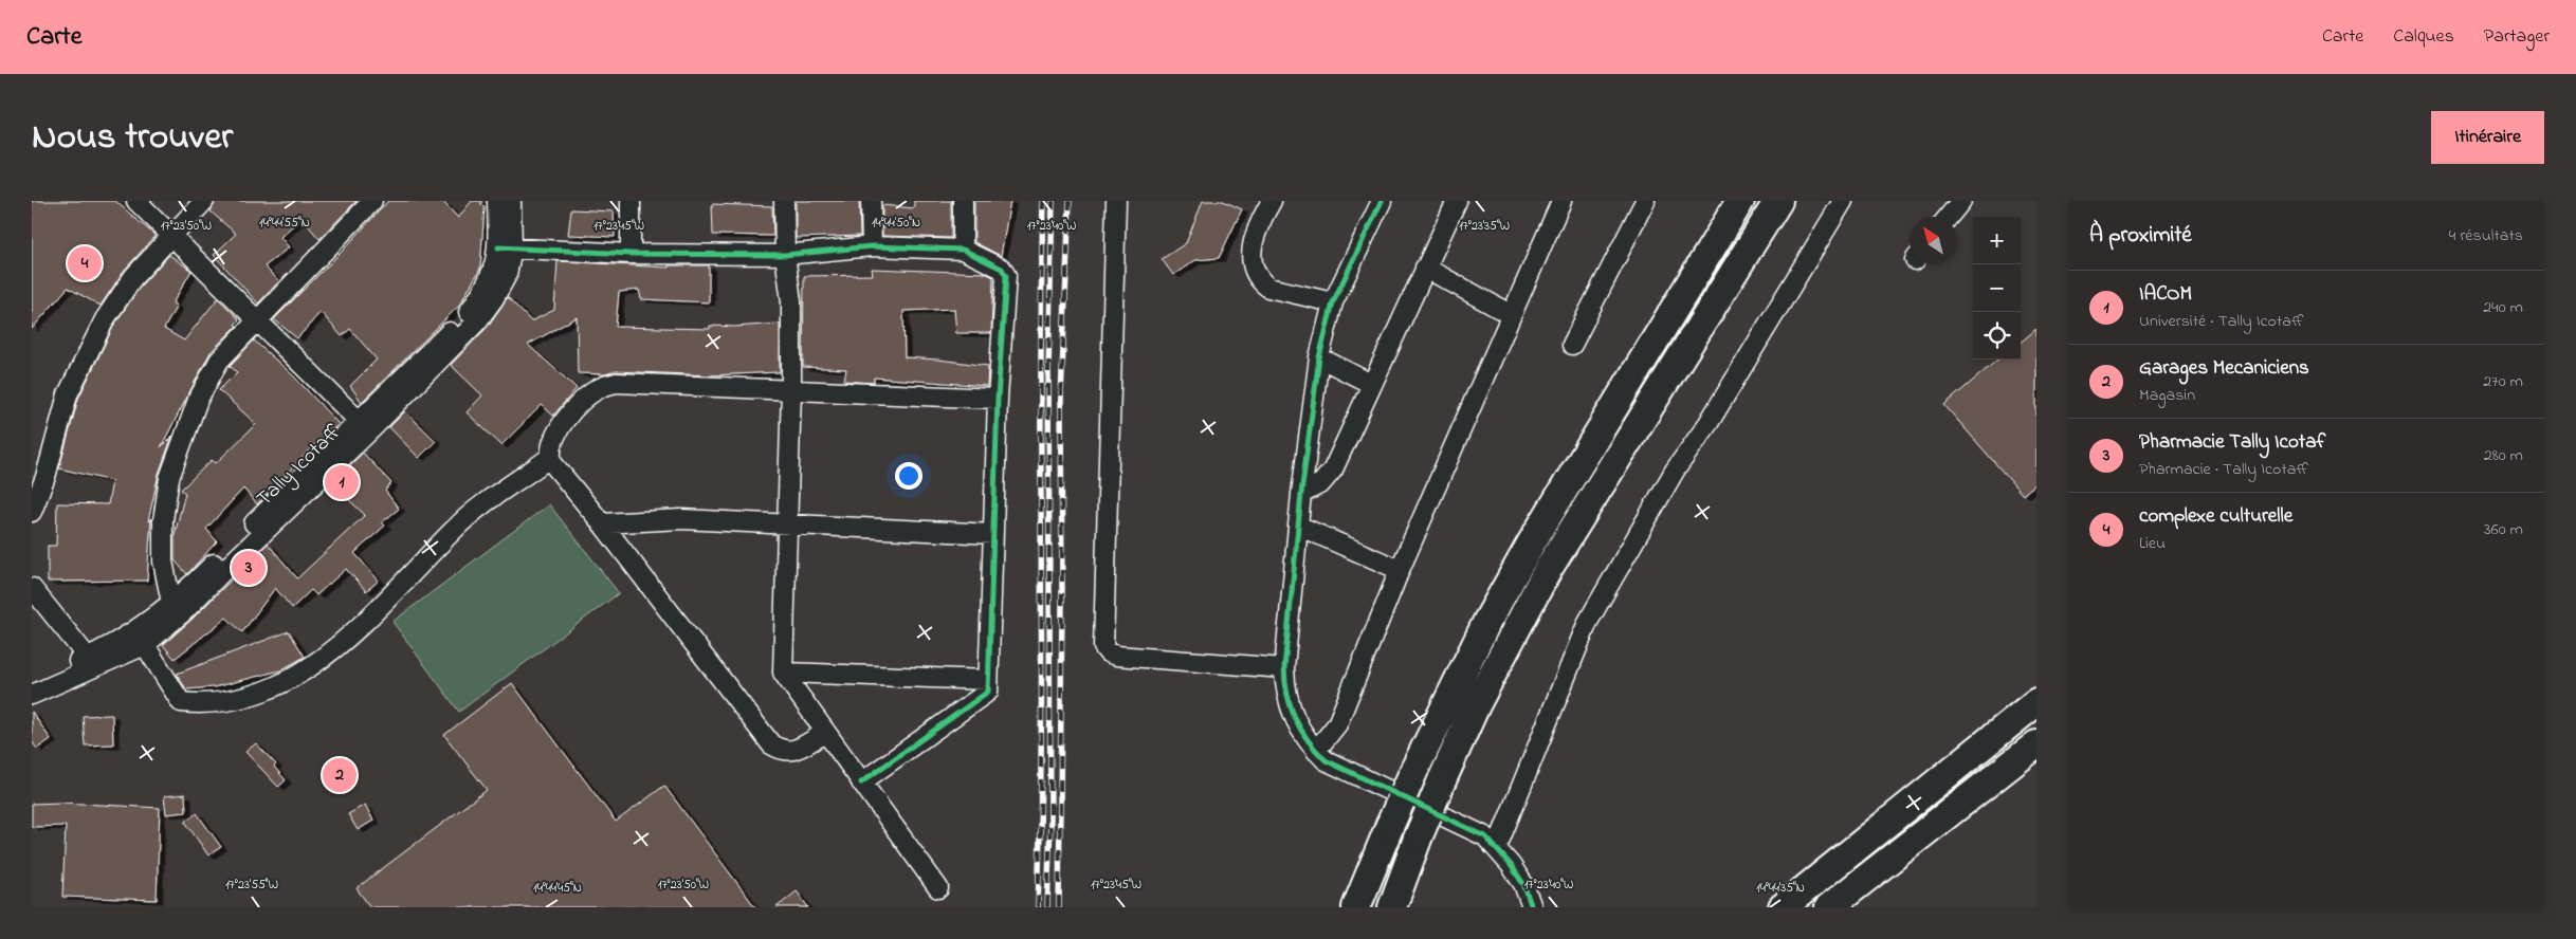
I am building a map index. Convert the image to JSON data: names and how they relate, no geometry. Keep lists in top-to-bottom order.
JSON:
{
  "streets": {
    "street": ["Tally Icotaff"]
  },
  "north": "top left",
  "page": {
    "header": "Carte",
    "nav": ["Carte", "Calques", "Partager"],
    "title": "Nous trouver",
    "buttons": "Itinéraire",
    "heading": ["À proximité", "4 résultats"],
    "map_buttons": ["+", "−"],
    "pins": [
      "4",
      "1",
      "3",
      "2"
    ],
    "list": [
      {
        "mark": "1",
        "name": "IACOM",
        "note": "Université · Tally Icotaff",
        "value": "240 m"
      },
      {
        "mark": "2",
        "name": "Garages Mecaniciens",
        "note": "Magasin",
        "value": "270 m"
      },
      {
        "mark": "3",
        "name": "Pharmacie Tally Icotaf",
        "note": "Pharmacie · Tally Icotaff",
        "value": "280 m"
      },
      {
        "mark": "4",
        "name": "complexe culturelle",
        "note": "Lieu",
        "value": "360 m"
      }
    ]
  },
  "coordinates": [
    "14°44'55\"N",
    "14°44'50\"N",
    "17°23'50\"W",
    "17°23'45\"W",
    "17°23'40\"W",
    "17°23'35\"W",
    "17°23'55\"W",
    "14°44'45\"N",
    "14°44'35\"N"
  ]
}
